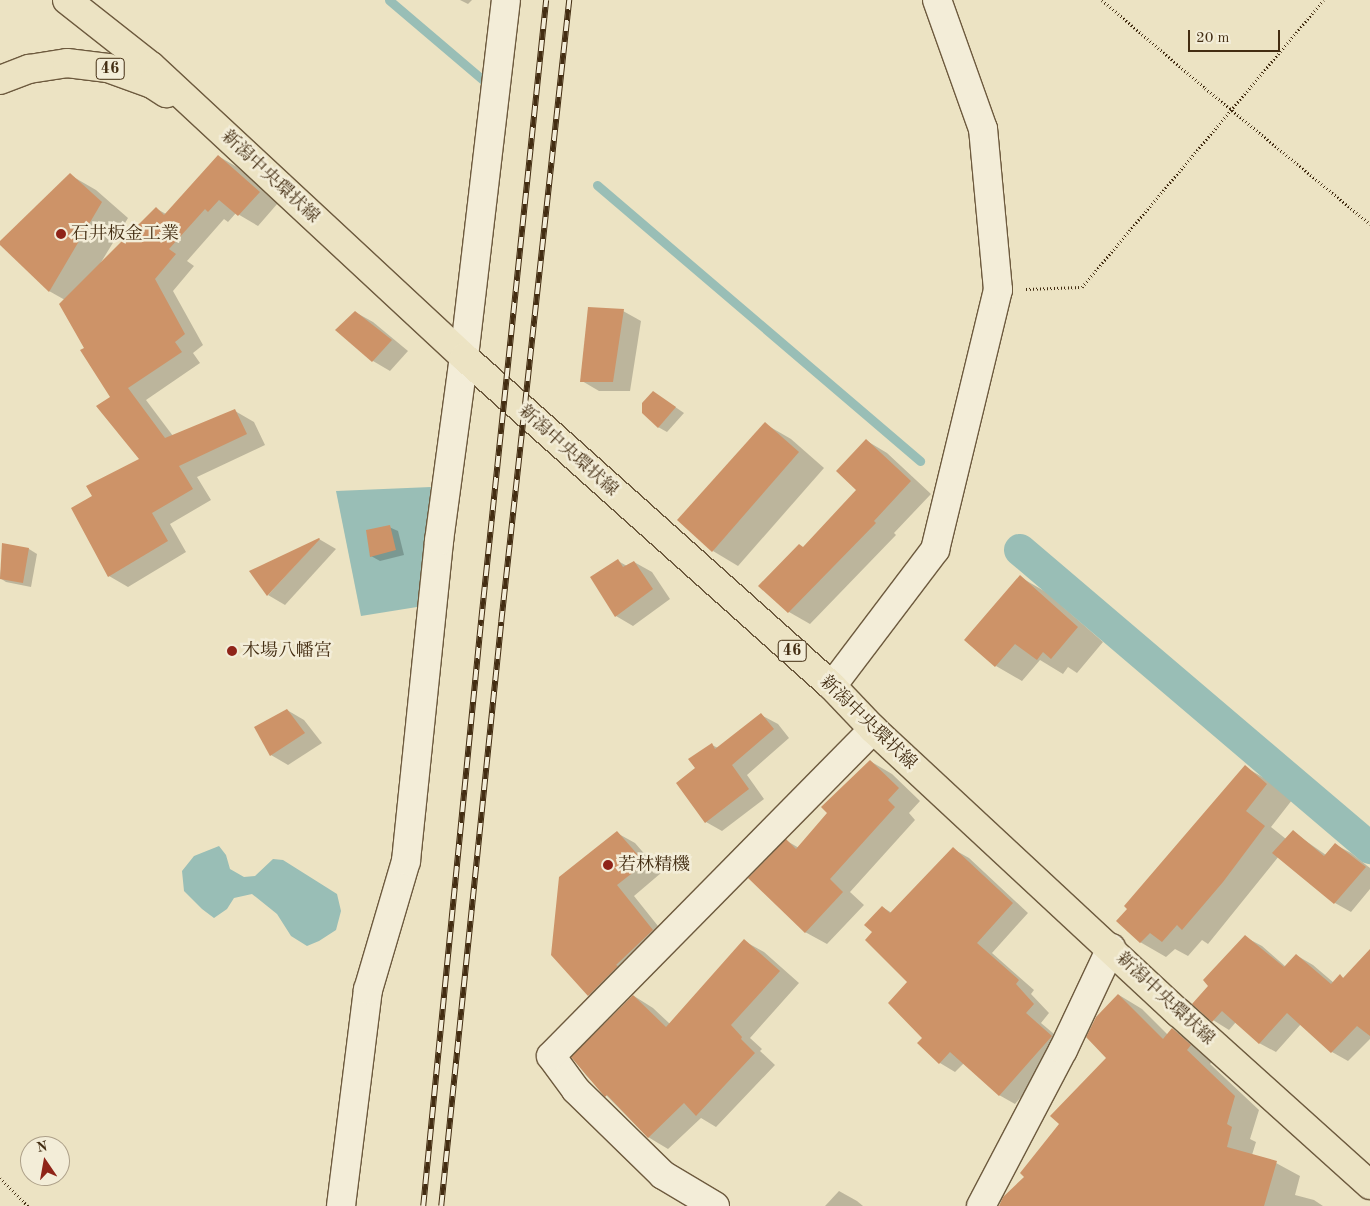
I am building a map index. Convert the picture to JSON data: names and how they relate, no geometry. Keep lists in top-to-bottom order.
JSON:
{
  "streets": {
    "main road": ["46", "新潟中央環状線"]
  },
  "places": ["石井板金工業", "木場八幡宮", "若林精機"],
  "scale_bar": "20 m",
  "north": "top"
}
